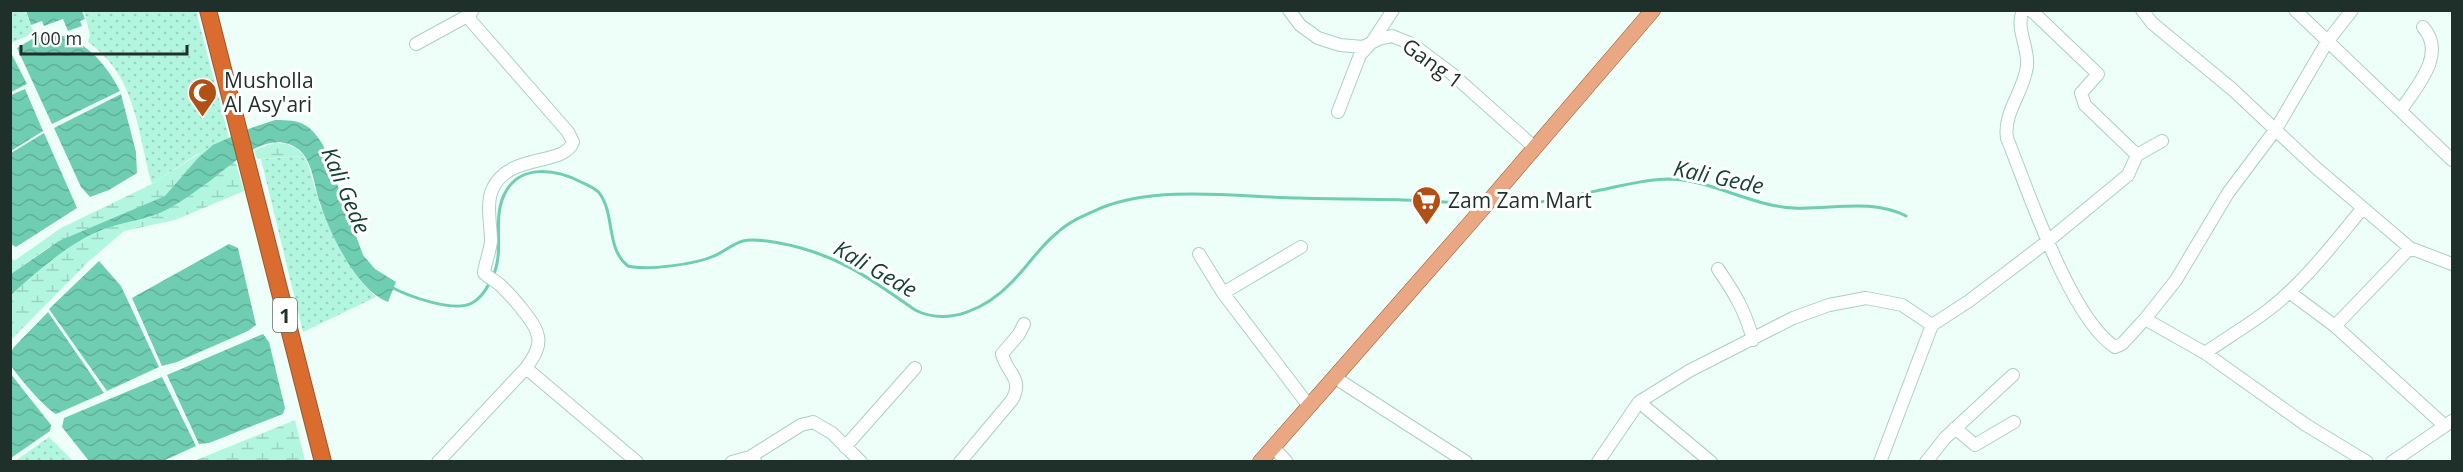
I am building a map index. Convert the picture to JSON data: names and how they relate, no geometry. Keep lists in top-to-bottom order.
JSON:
{
  "streets": {
    "highway": ["1"],
    "street": ["Gang 1"]
  },
  "water": ["Kali Gede"],
  "places": {
    "mosque": ["Musholla Al Asy'ari"],
    "supermarket": ["Zam Zam Mart"]
  },
  "scale_bar": "100 m"
}
